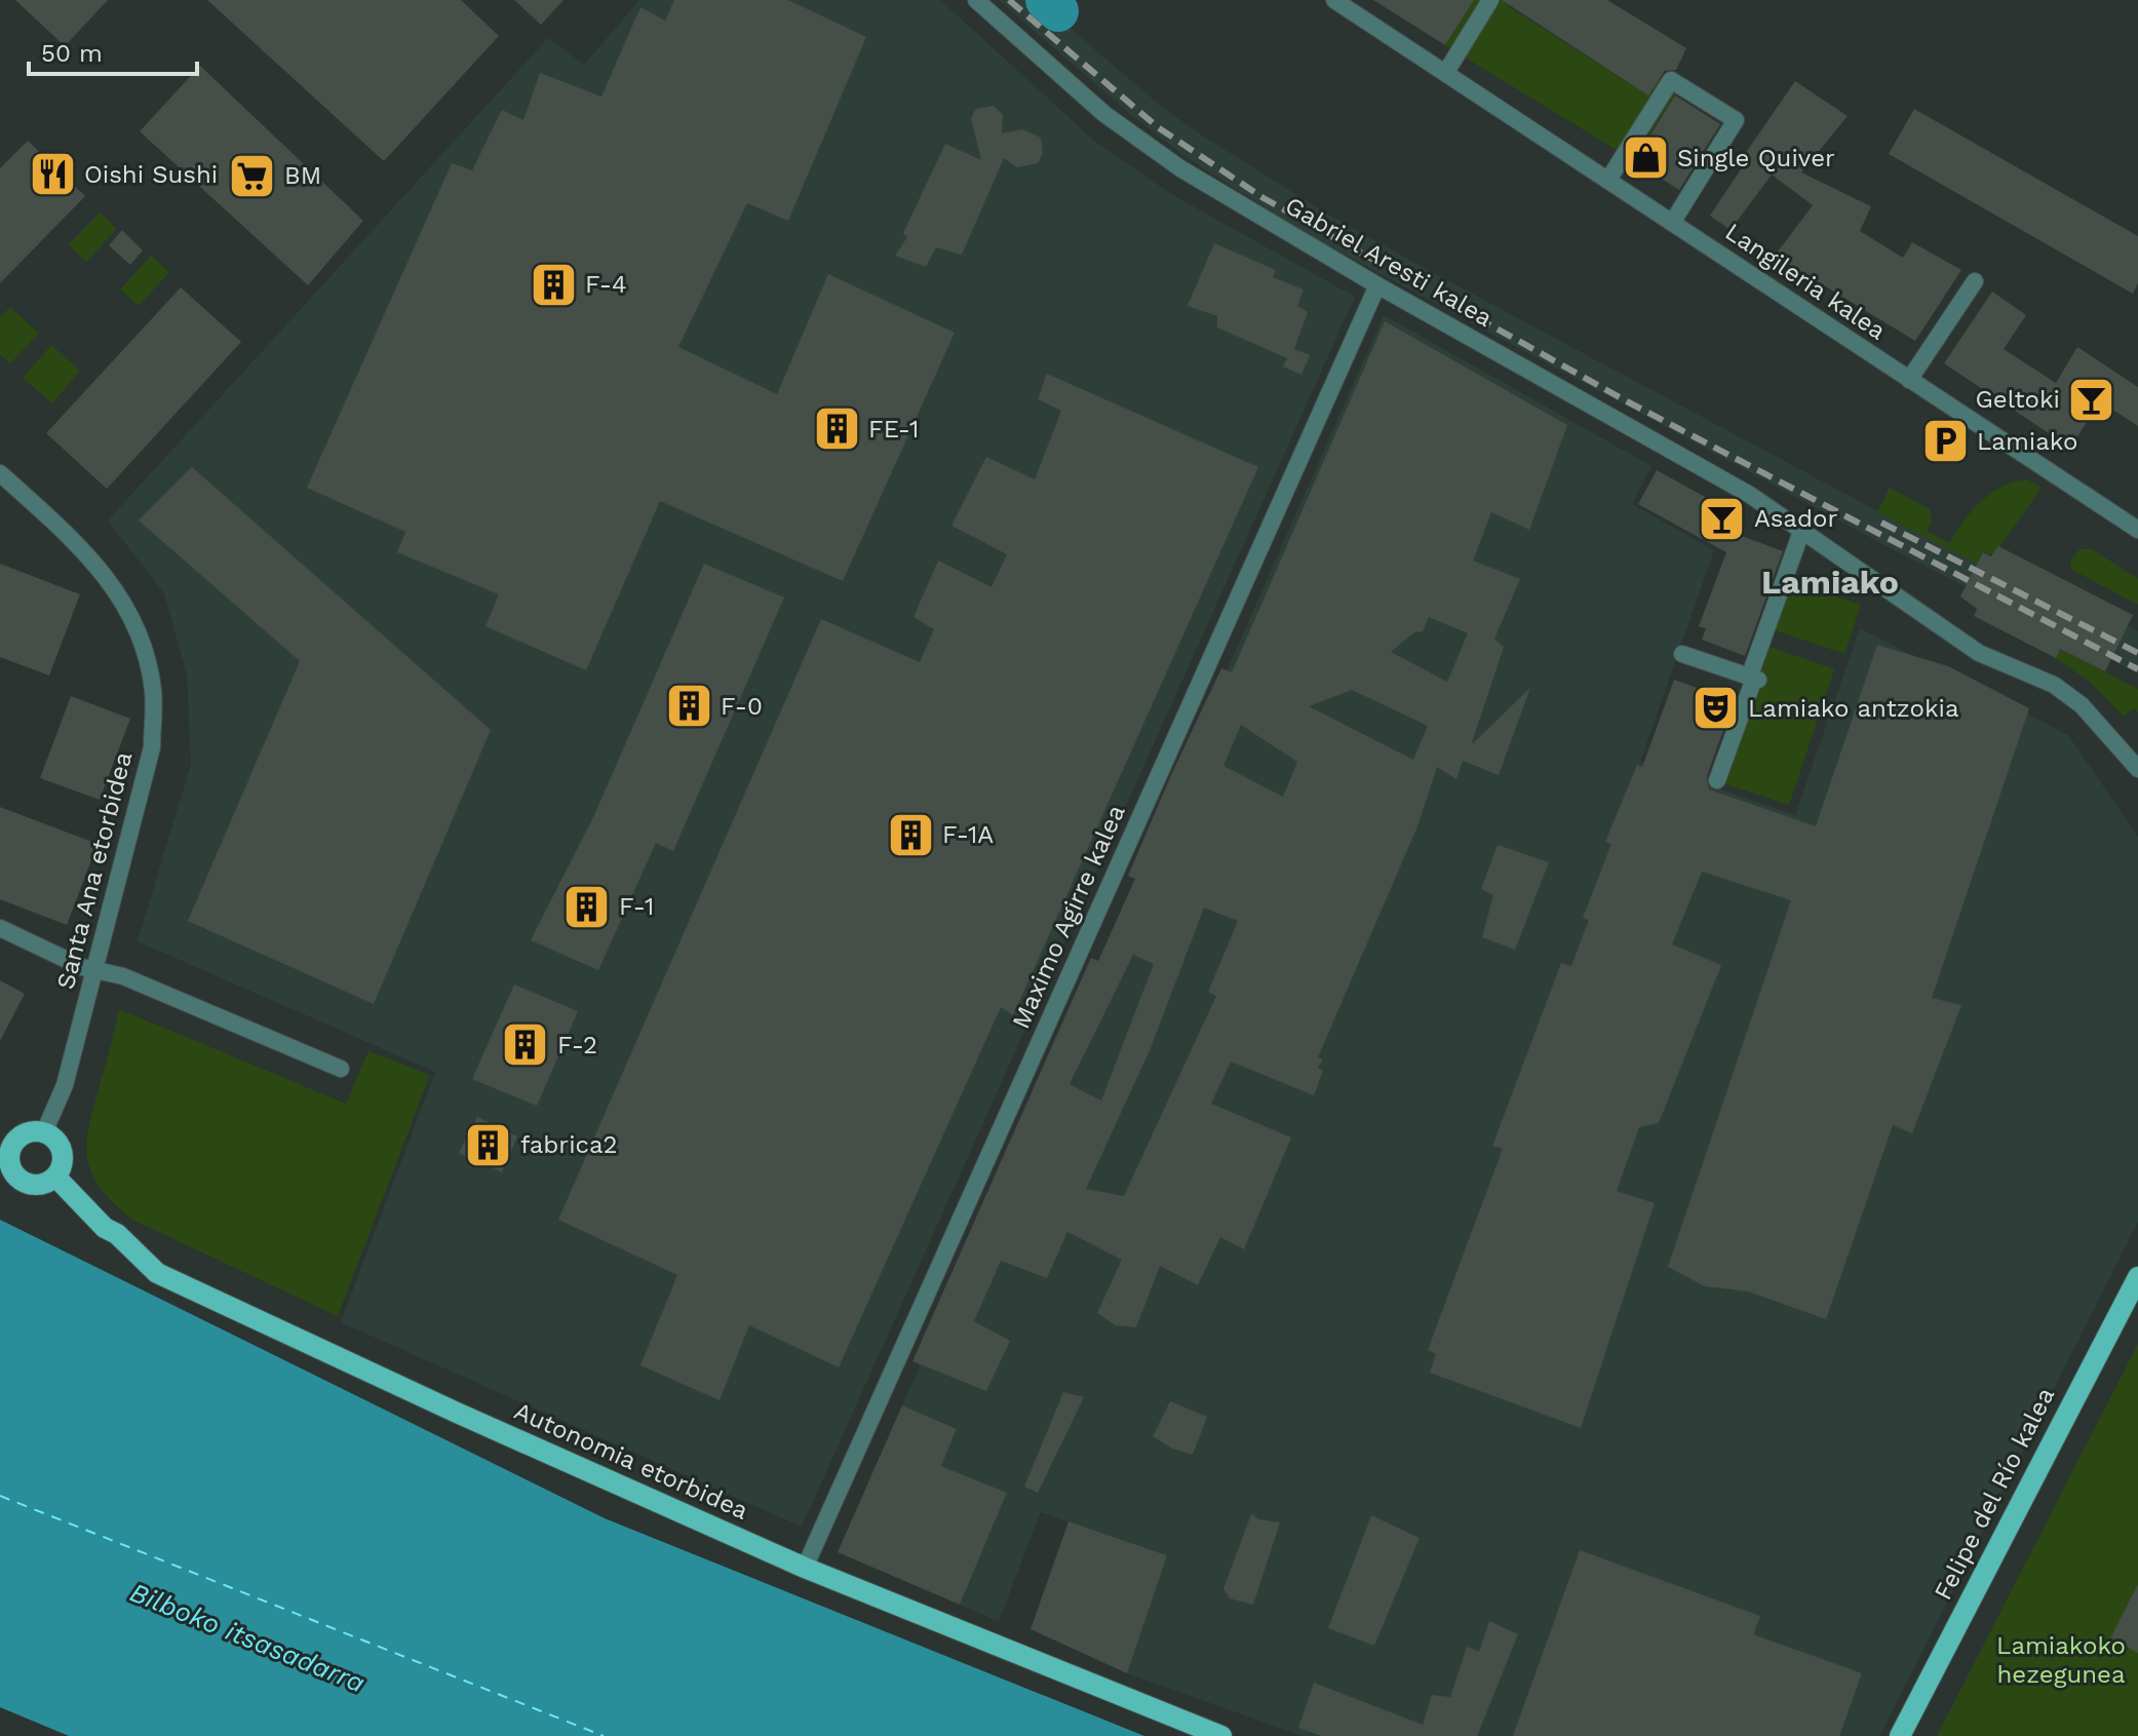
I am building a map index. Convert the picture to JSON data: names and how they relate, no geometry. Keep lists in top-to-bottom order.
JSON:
{
  "streets": {
    "main road": ["Autonomia etorbidea", "Felipe del Río kalea"],
    "street": [
      "Gabriel Aresti kalea",
      "Langileria kalea",
      "Santa Ana etorbidea",
      "Maximo Agirre kalea"
    ]
  },
  "crossings": [
    ["Gabriel Aresti kalea", "Maximo Agirre kalea"],
    ["Santa Ana etorbidea", "Autonomia etorbidea"],
    ["Maximo Agirre kalea", "Autonomia etorbidea"]
  ],
  "districts": ["Lamiako"],
  "water": ["Bilboko itsasadarra"],
  "parks": ["Lamiakoko hezegunea"],
  "places": {
    "shop": ["Single Quiver"],
    "restaurant": ["Oishi Sushi"],
    "supermarket": ["BM"],
    "building": [
      "F-4",
      "FE-1",
      "F-0",
      "F-1A",
      "F-1",
      "F-2",
      "fabrica2"
    ],
    "bar": ["Geltoki", "Asador"],
    "parking": ["Lamiako"],
    "theatre": ["Lamiako antzokia"]
  },
  "scale_bar": "50 m"
}
